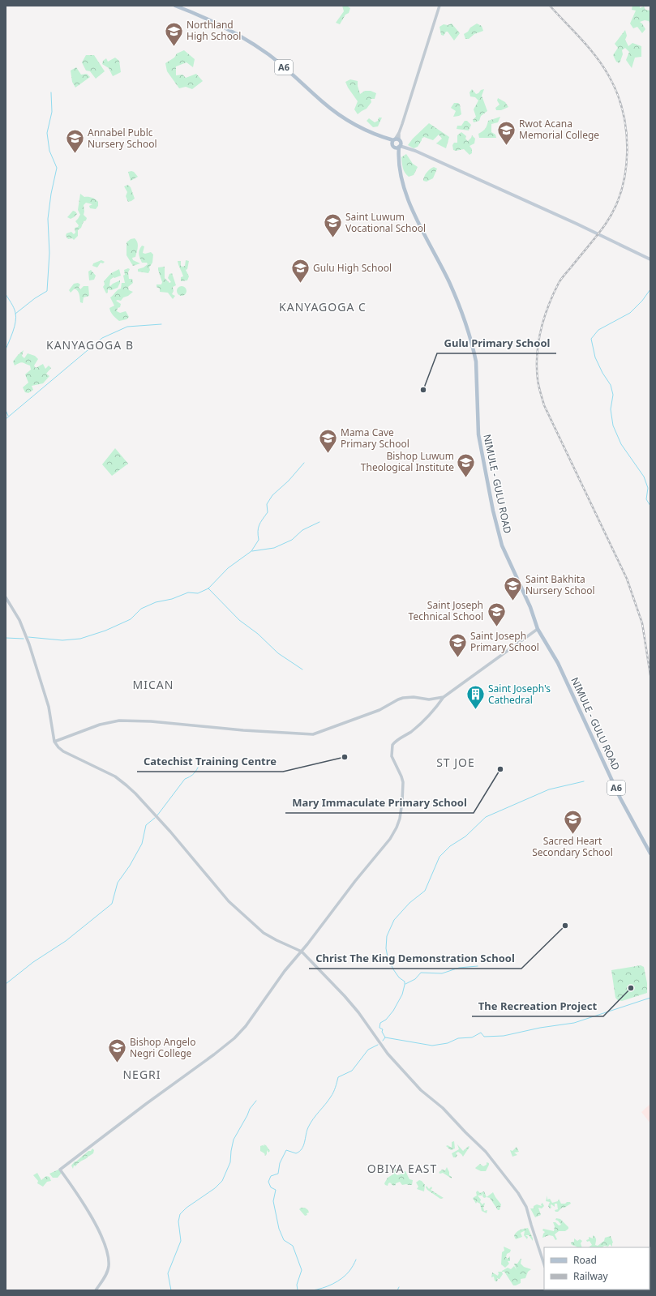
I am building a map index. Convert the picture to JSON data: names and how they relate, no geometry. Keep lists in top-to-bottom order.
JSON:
{
  "streets": {
    "main road": ["A6", "NIMULE - GULU ROAD"]
  },
  "crossings": [
    ["A6", "NIMULE - GULU ROAD"]
  ],
  "districts": [
    "KANYAGOGA C",
    "KANYAGOGA B",
    "MICAN",
    "ST JOE",
    "NEGRI",
    "OBIYA EAST"
  ],
  "places": {
    "school or university": [
      "Northland High School",
      "Rwot Acana Memorial College",
      "Annabel Publc Nursery School",
      "Saint Luwum Vocational School",
      "Gulu High School",
      "Mama Cave Primary School",
      "Bishop Luwum Theological Institute",
      "Saint Bakhita Nursery School",
      "Saint Joseph Technical School",
      "Saint Joseph Primary School",
      "Sacred Heart Secondary School",
      "Bishop Angelo Negri College"
    ],
    "other": [
      "Gulu Primary School",
      "Catechist Training Centre",
      "Mary Immaculate Primary School",
      "Christ The King Demonstration School",
      "The Recreation Project"
    ],
    "building": ["Saint Joseph's Cathedral"]
  },
  "legend": ["Road", "Railway"]
}
